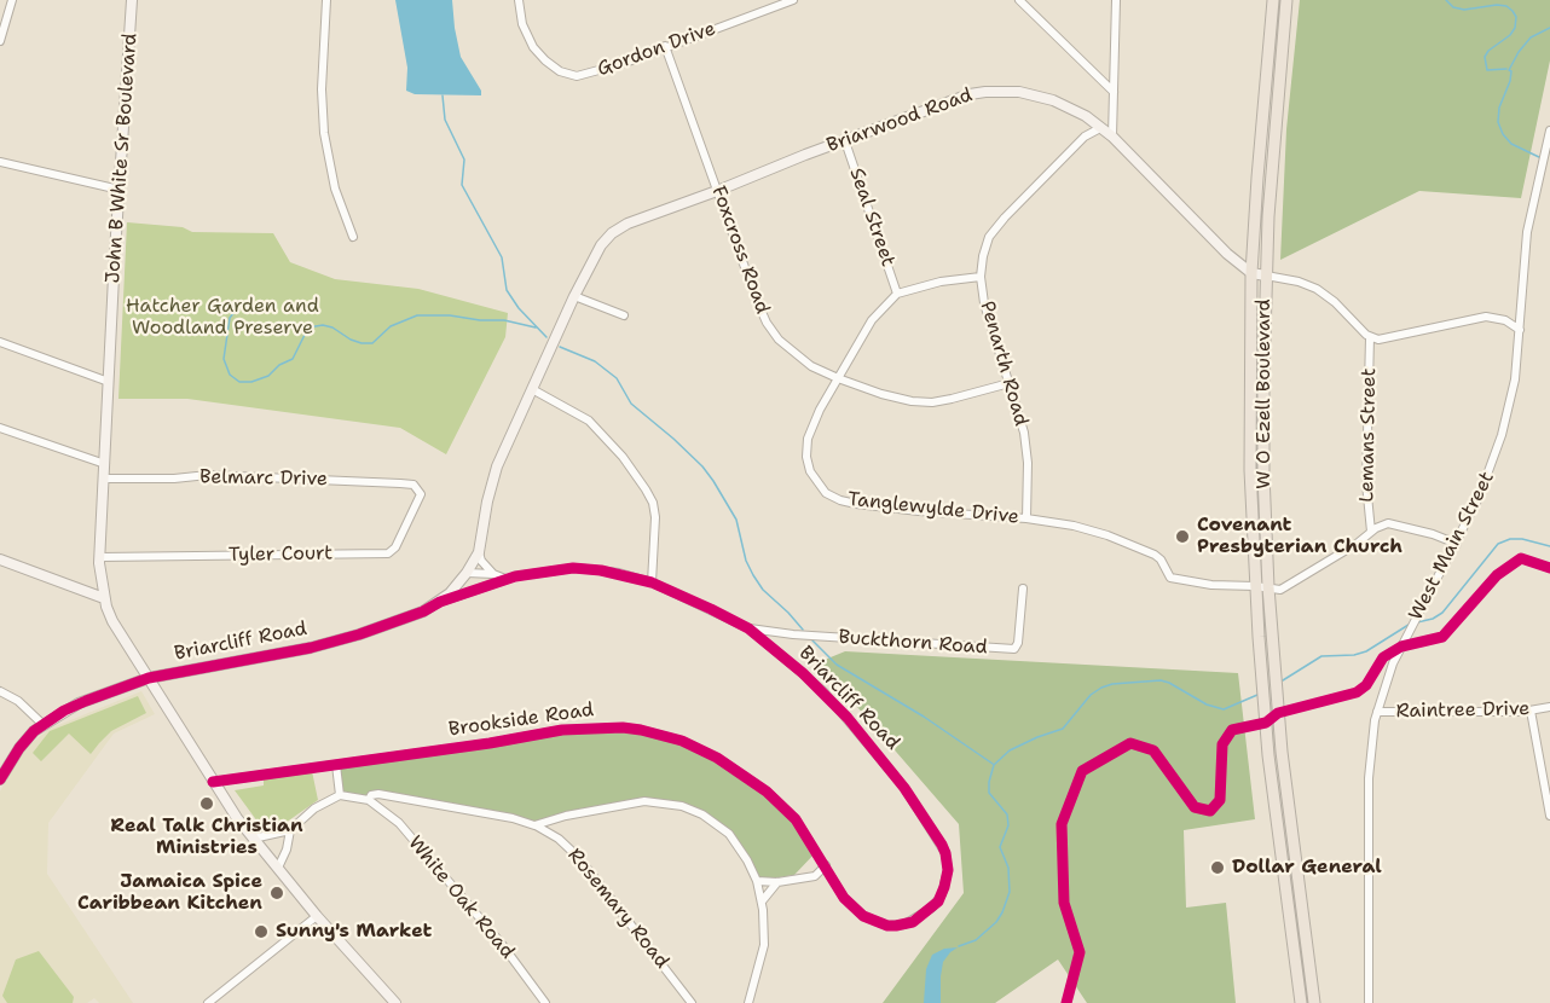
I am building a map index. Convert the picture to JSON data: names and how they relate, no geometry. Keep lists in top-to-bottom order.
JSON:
{
  "streets": {
    "main road": ["W O Ezell Boulevard"],
    "street": [
      "Gordon Drive",
      "Briarwood Road",
      "John B White Sr Boulevard",
      "Seal Street",
      "Foxcross Road",
      "Penarth Road",
      "Lemans Street",
      "Belmarc Drive",
      "Tanglewylde Drive",
      "West Main Street",
      "Tyler Court",
      "Briarcliff Road",
      "Buckthorn Road",
      "Raintree Drive",
      "Brookside Road",
      "White Oak Road",
      "Rosemary Road"
    ]
  },
  "crossings": [
    ["Gordon Drive", "Foxcross Road"],
    ["Briarwood Road", "Seal Street"],
    ["Briarwood Road", "Foxcross Road"],
    ["Briarwood Road", "Penarth Road"],
    ["Briarwood Road", "W O Ezell Boulevard"],
    ["Briarwood Road", "Briarcliff Road"],
    ["John B White Sr Boulevard", "Belmarc Drive"],
    ["John B White Sr Boulevard", "Tyler Court"],
    ["John B White Sr Boulevard", "Briarcliff Road"],
    ["John B White Sr Boulevard", "Brookside Road"],
    ["Seal Street", "Tanglewylde Drive"],
    ["Foxcross Road", "Penarth Road"],
    ["Foxcross Road", "Tanglewylde Drive"],
    ["Penarth Road", "Tanglewylde Drive"],
    ["W O Ezell Boulevard", "Tanglewylde Drive"],
    ["Belmarc Drive", "Tyler Court"],
    ["West Main Street", "Raintree Drive"],
    ["Briarcliff Road", "Buckthorn Road"],
    ["Briarcliff Road", "Brookside Road"],
    ["White Oak Road", "Rosemary Road"]
  ],
  "parks": ["Hatcher Garden and Woodland Preserve"],
  "places": [
    "Covenant Presbyterian Church",
    "Real Talk Christian Ministries",
    "Dollar General",
    "Jamaica Spice Caribbean Kitchen",
    "Sunny's Market"
  ]
}
